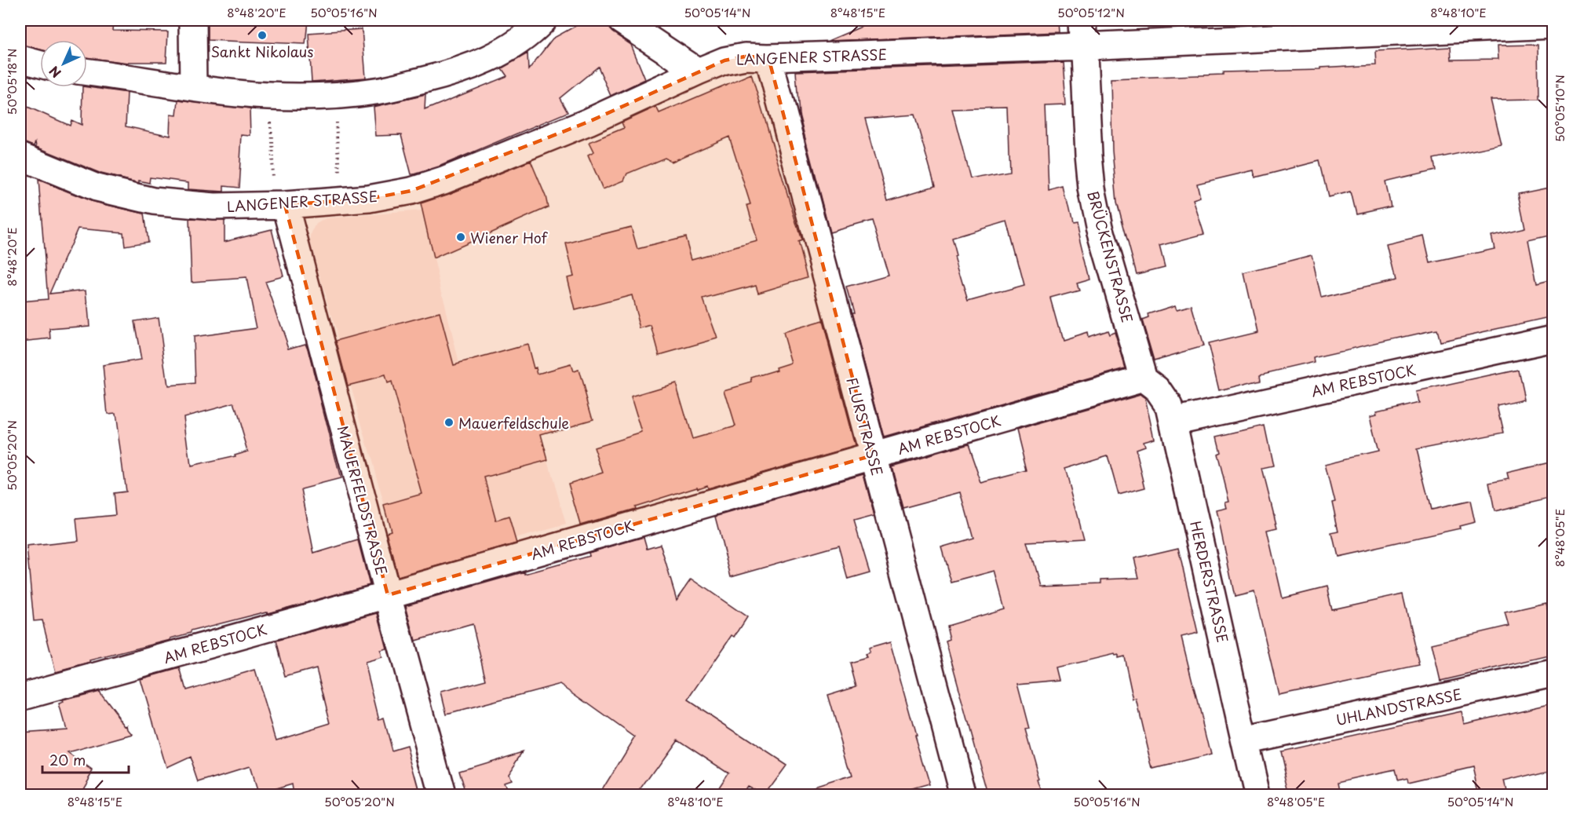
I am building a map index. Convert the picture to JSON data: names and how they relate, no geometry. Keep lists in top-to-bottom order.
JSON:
{
  "streets": {
    "street": [
      "LANGENER STRASSE",
      "BRÜCKENSTRASSE",
      "AM REBSTOCK",
      "FLURSTRASSE",
      "MAUERFELDSTRASSE",
      "HERDERSTRASSE",
      "UHLANDSTRASSE"
    ]
  },
  "crossings": [
    ["LANGENER STRASSE", "BRÜCKENSTRASSE"],
    ["LANGENER STRASSE", "FLURSTRASSE"],
    ["LANGENER STRASSE", "MAUERFELDSTRASSE"],
    ["BRÜCKENSTRASSE", "AM REBSTOCK"],
    ["BRÜCKENSTRASSE", "HERDERSTRASSE"],
    ["AM REBSTOCK", "FLURSTRASSE"],
    ["AM REBSTOCK", "MAUERFELDSTRASSE"],
    ["AM REBSTOCK", "HERDERSTRASSE"],
    ["HERDERSTRASSE", "UHLANDSTRASSE"]
  ],
  "places": ["Sankt Nikolaus", "Wiener Hof", "Mauerfeldschule"],
  "scale_bar": "20 m",
  "north": "bottom left",
  "coordinates": [
    "8°48'20\"E",
    "50°05'16\"N",
    "50°05'14\"N",
    "8°48'15\"E",
    "50°05'12\"N",
    "8°48'10\"E",
    "50°05'18\"N",
    "50°05'10\"N",
    "50°05'20\"N",
    "8°48'05\"E"
  ]
}
